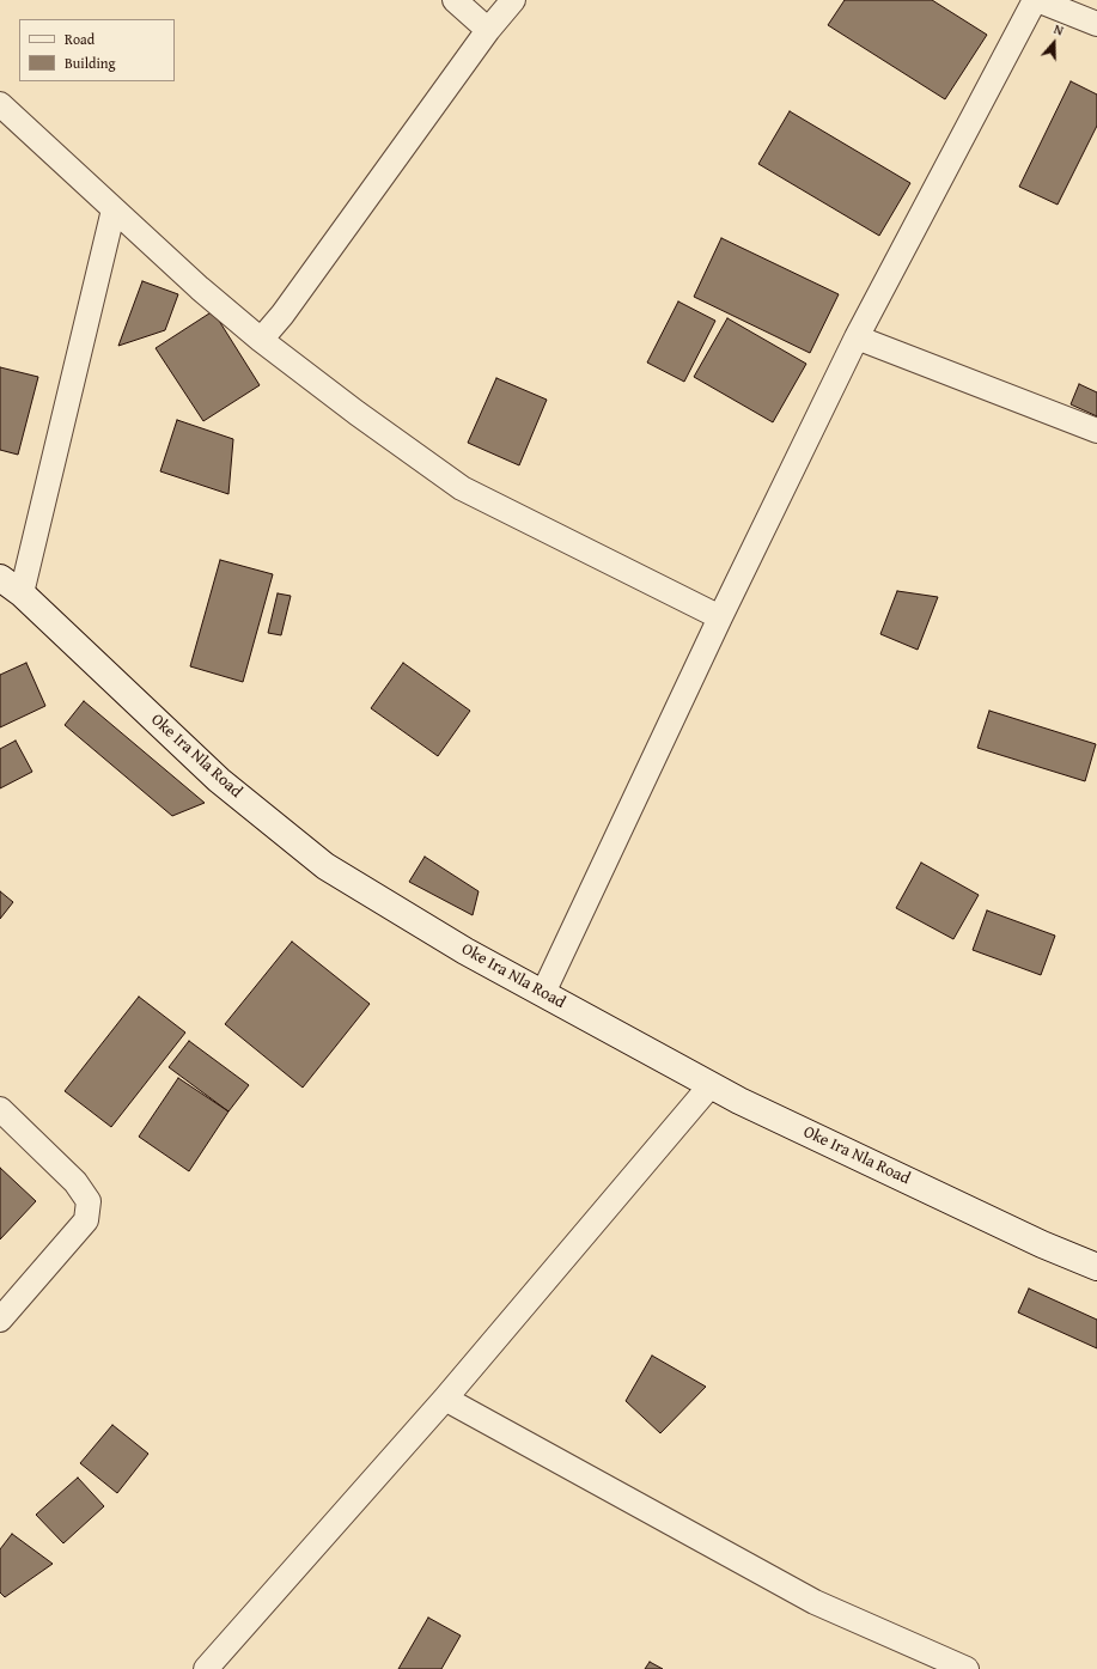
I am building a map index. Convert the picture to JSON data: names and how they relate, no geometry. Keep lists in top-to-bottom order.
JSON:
{
  "streets": {
    "street": ["Oke Ira Nla Road"]
  },
  "legend": ["Road", "Building"],
  "north": "top"
}
